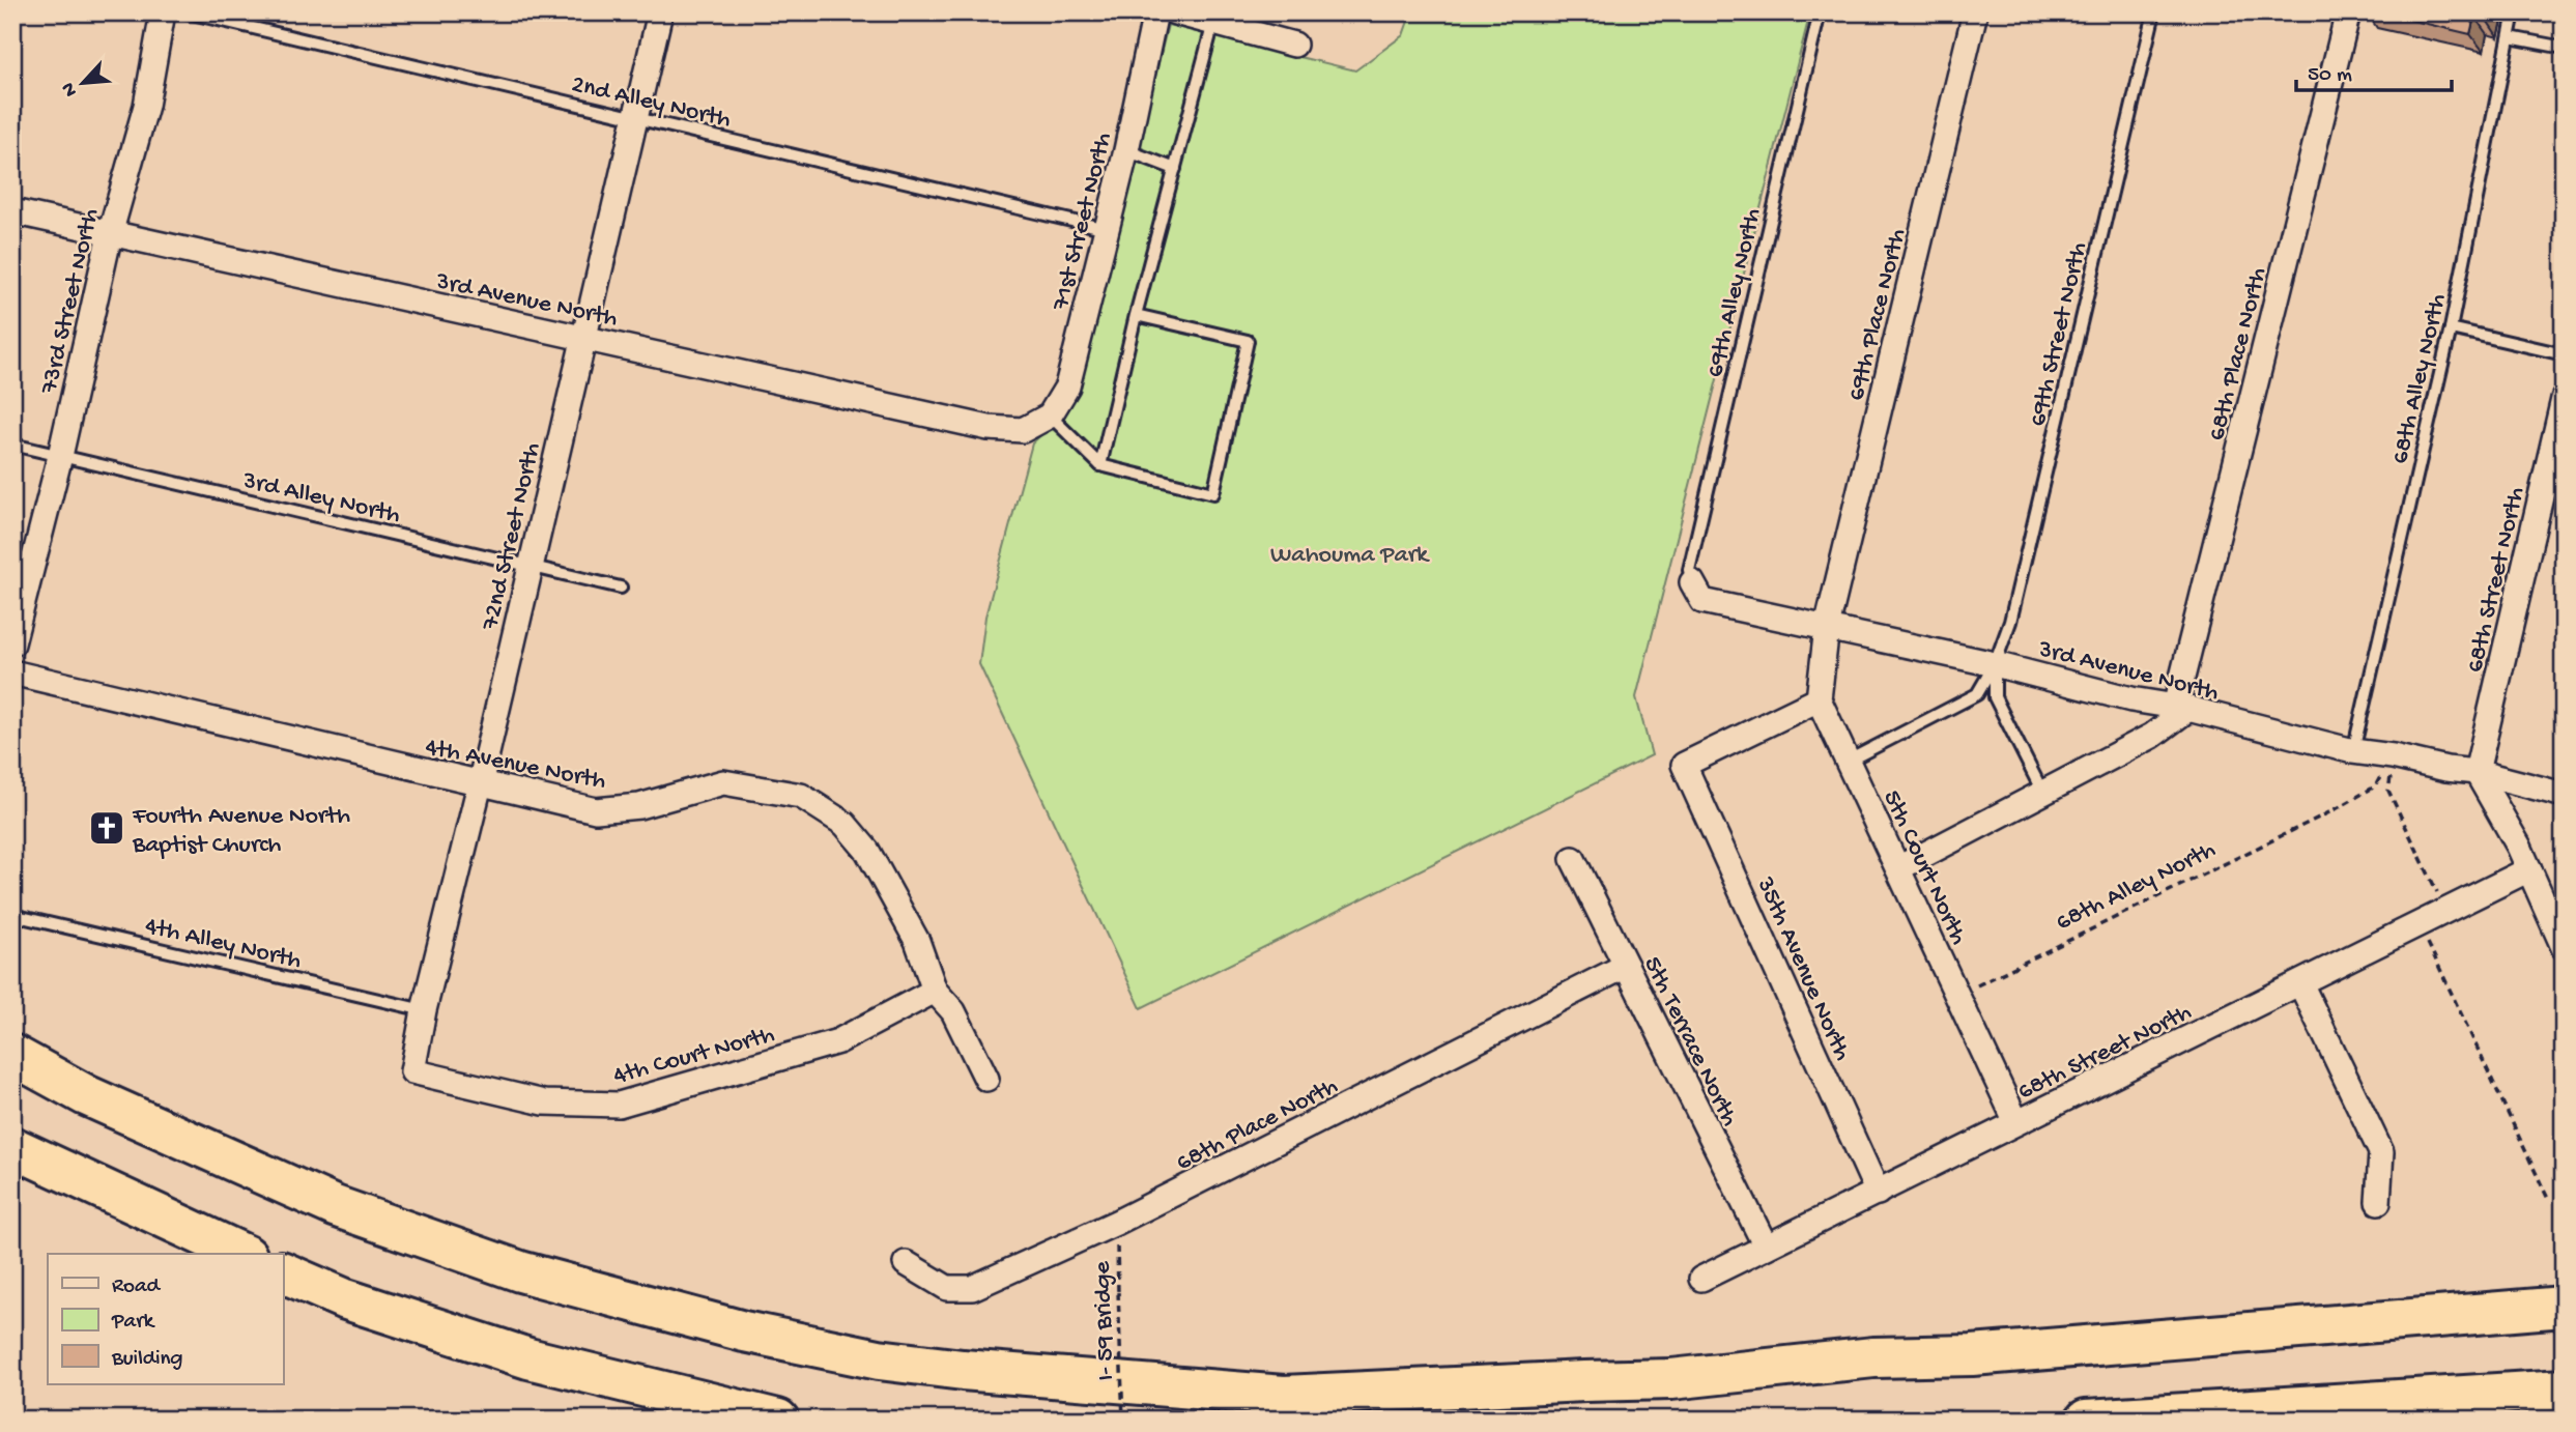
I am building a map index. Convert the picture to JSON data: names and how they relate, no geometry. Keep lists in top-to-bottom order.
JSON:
{
  "streets": {
    "street": [
      "71st Street North",
      "3rd Avenue North",
      "73rd Street North",
      "69th Place North",
      "68th Place North",
      "72nd Street North",
      "68th Street North",
      "4th Avenue North",
      "5th Court North",
      "35th Avenue North",
      "5th Terrace North",
      "4th Court North"
    ],
    "lane": [
      "2nd Alley North",
      "69th Alley North",
      "69th Street North",
      "68th Alley North",
      "3rd Alley North",
      "4th Alley North"
    ],
    "path": ["I- 59 Bridge"]
  },
  "crossings": [
    ["2nd Alley North", "71st Street North"],
    ["2nd Alley North", "72nd Street North"],
    ["71st Street North", "3rd Avenue North"],
    ["69th Alley North", "3rd Avenue North"],
    ["3rd Avenue North", "73rd Street North"],
    ["3rd Avenue North", "69th Place North"],
    ["3rd Avenue North", "69th Street North"],
    ["3rd Avenue North", "68th Place North"],
    ["3rd Avenue North", "68th Alley North"],
    ["3rd Avenue North", "72nd Street North"],
    ["3rd Avenue North", "68th Street North"],
    ["73rd Street North", "3rd Alley North"],
    ["68th Place North", "5th Terrace North"],
    ["68th Place North", "I- 59 Bridge"],
    ["68th Alley North", "5th Court North"],
    ["3rd Alley North", "72nd Street North"],
    ["72nd Street North", "4th Avenue North"],
    ["72nd Street North", "4th Alley North"],
    ["72nd Street North", "4th Court North"],
    ["68th Street North", "5th Court North"],
    ["68th Street North", "35th Avenue North"],
    ["68th Street North", "5th Terrace North"],
    ["4th Avenue North", "4th Court North"],
    ["5th Court North", "35th Avenue North"]
  ],
  "parks": ["Wahouma Park"],
  "places": {
    "church": ["Fourth Avenue North Baptist Church"]
  },
  "legend": ["Road", "Park", "Building"],
  "scale_bar": "50 m",
  "north": "bottom left"
}
